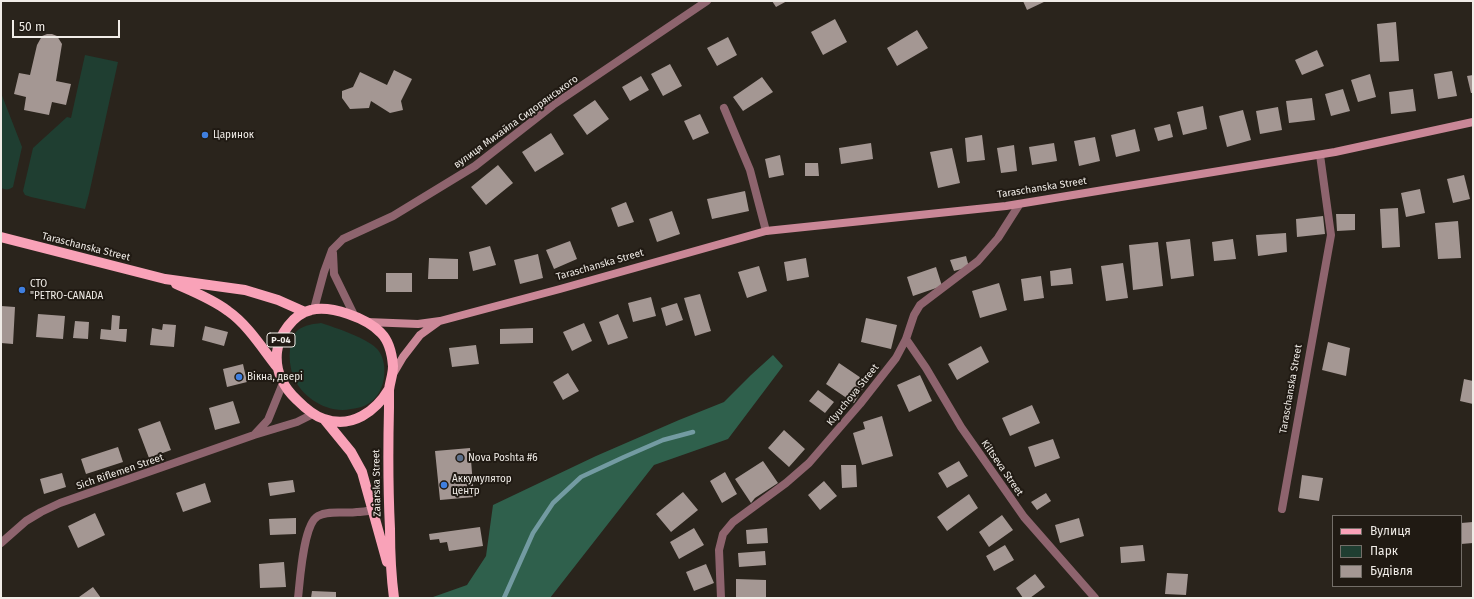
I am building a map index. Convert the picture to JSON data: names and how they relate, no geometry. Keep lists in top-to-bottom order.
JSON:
{
  "streets": {
    "main road": ["Taraschanska Street", "Р-04", "Zaiarska Street"],
    "street": [
      "вулиця Михайла Сидорянського",
      "Klyuchova Street",
      "Kiltseva Street",
      "Sich Riflemen Street"
    ]
  },
  "crossings": [
    ["Taraschanska Street", "Р-04"],
    ["Taraschanska Street", "Klyuchova Street"],
    ["Taraschanska Street", "Sich Riflemen Street"],
    ["Taraschanska Street", "Zaiarska Street"],
    ["Р-04", "Sich Riflemen Street"],
    ["Р-04", "Zaiarska Street"],
    ["Klyuchova Street", "Kiltseva Street"],
    ["Sich Riflemen Street", "Zaiarska Street"]
  ],
  "places": [
    "Царинок",
    "СТО \"PETRO-CANADA",
    "Вікна, двері",
    "Nova Poshta #6",
    "Аккумулятор центр"
  ],
  "legend": ["Вулиця", "Парк", "Будівля"],
  "scale_bar": "50 m"
}
